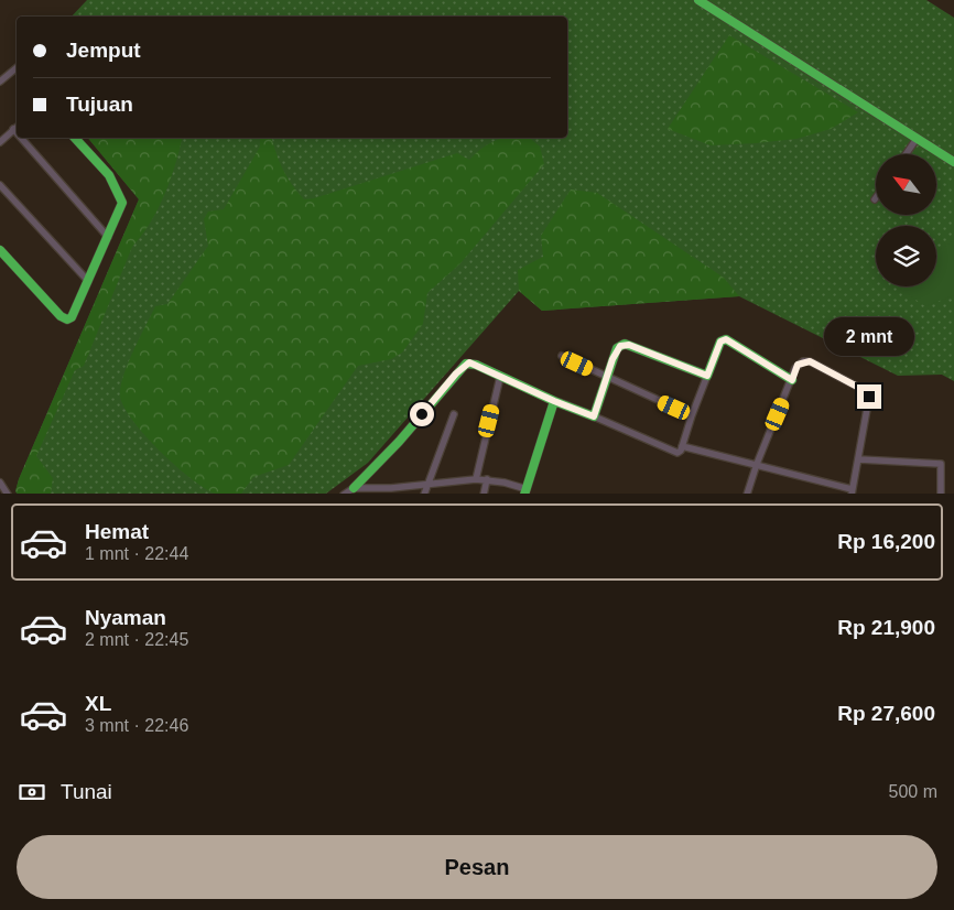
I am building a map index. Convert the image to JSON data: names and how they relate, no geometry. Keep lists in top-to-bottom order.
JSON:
{
  "north": "top left",
  "page": {
    "banner": ["Jemput", "Tujuan"],
    "bubble": "2 mnt",
    "list": [
      {
        "name": "Hemat",
        "note": "1 mnt · 22:44",
        "value": "Rp 16,200"
      },
      {
        "name": "Nyaman",
        "note": "2 mnt · 22:45",
        "value": "Rp 21,900"
      },
      {
        "name": "XL",
        "note": "3 mnt · 22:46",
        "value": "Rp 27,600"
      }
    ],
    "pay": ["Tunai", "500 m"],
    "buttons": "Pesan"
  }
}
